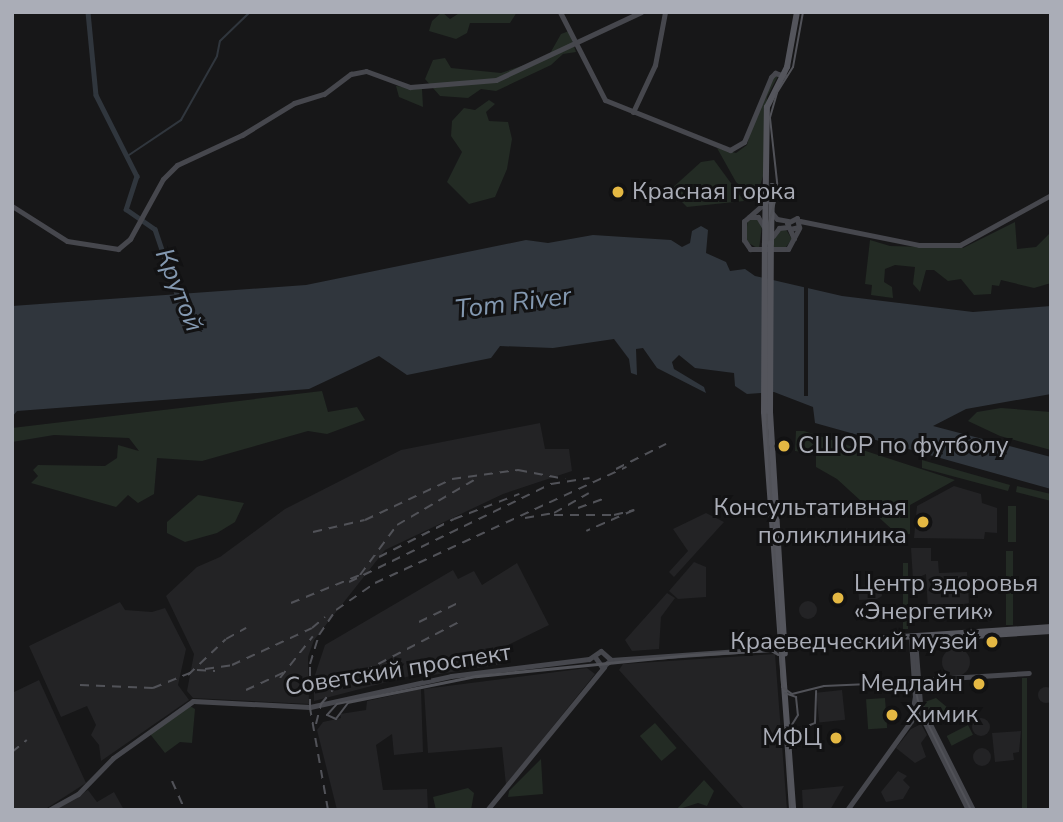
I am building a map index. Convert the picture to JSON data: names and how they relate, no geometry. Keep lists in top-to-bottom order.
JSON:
{
  "streets": {
    "main road": ["Советский проспект"]
  },
  "water": ["Крутой", "Tom River"],
  "places": [
    "Красная горка",
    "СШОР по футболу",
    "Консультативная поликлиника",
    "Центр здоровья «Энергетик»",
    "Краеведческий музей",
    "Медлайн",
    "Химик",
    "МФЦ"
  ]
}
